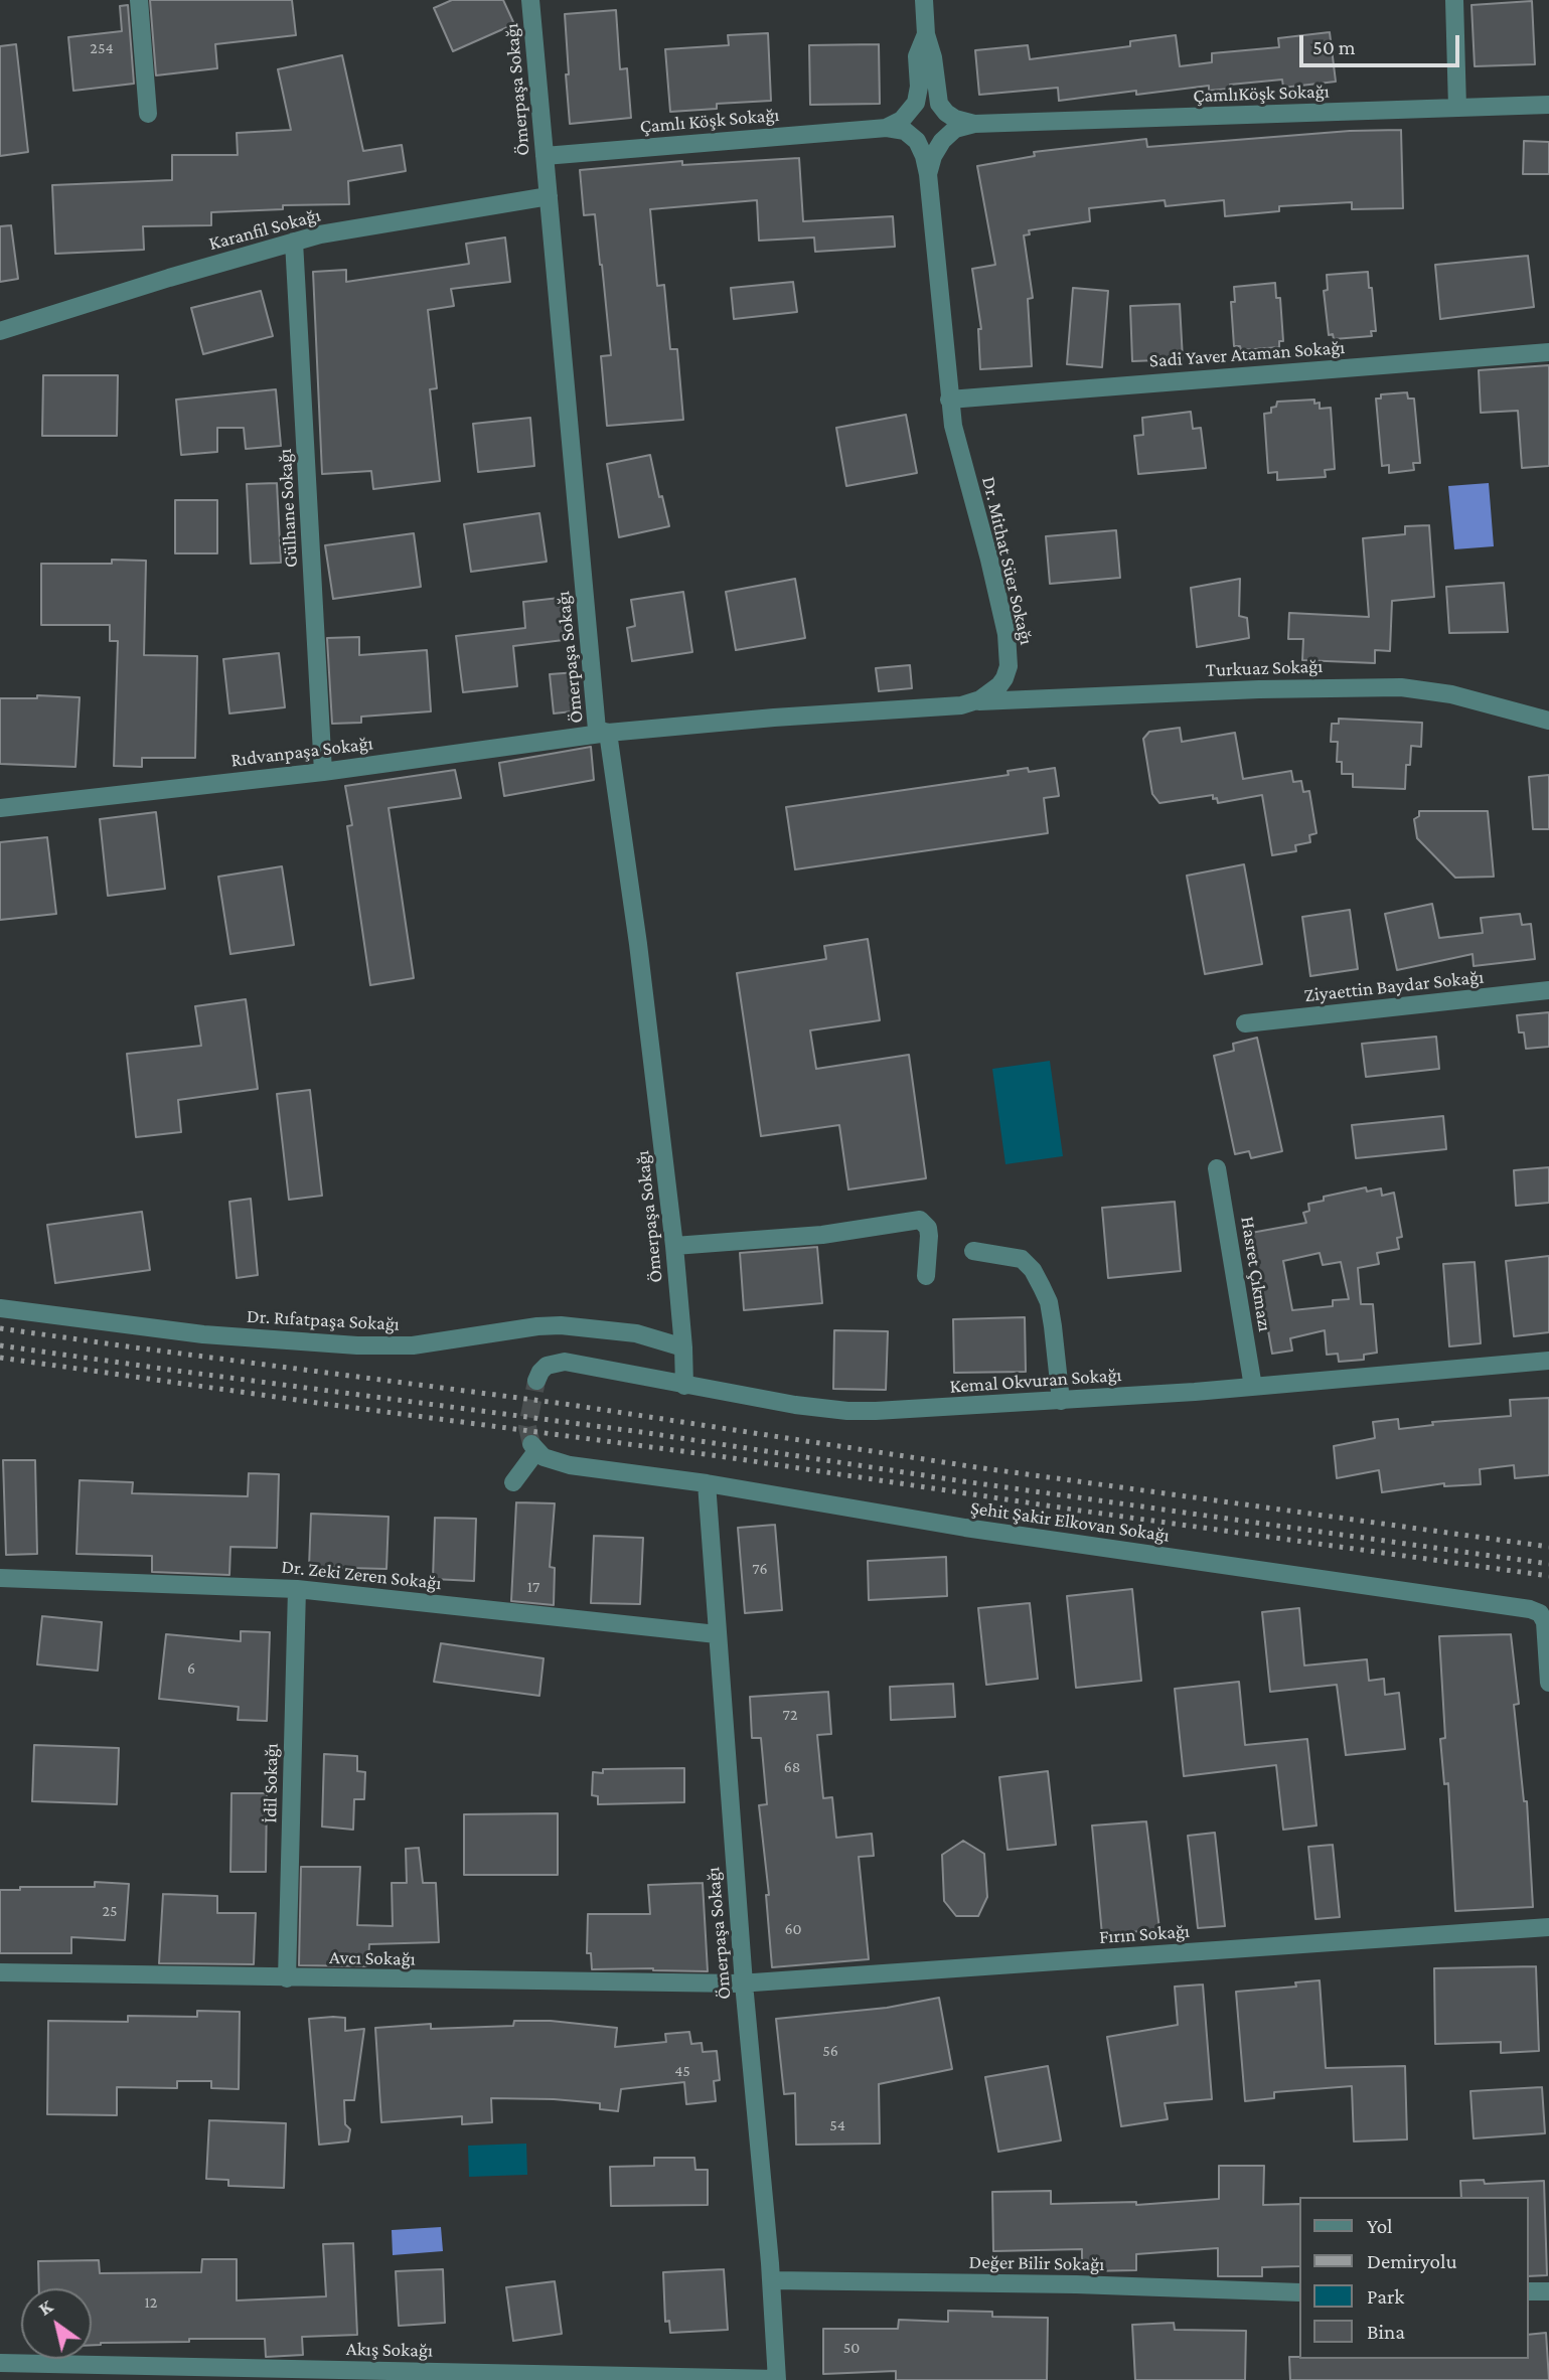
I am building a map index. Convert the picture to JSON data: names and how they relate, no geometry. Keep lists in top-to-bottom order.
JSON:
{
  "streets": {
    "street": [
      "Ömerpaşa Sokağı",
      "ÇamlıKöşk Sokağı",
      "Çamlı Köşk Sokağı",
      "Karanfil Sokağı",
      "Sadi Yaver Ataman Sokağı",
      "Gülhane Sokağı",
      "Dr. Mithat Süer Sokağı",
      "Turkuaz Sokağı",
      "Rıdvanpaşa Sokağı",
      "Ziyaettin Baydar Sokağı",
      "Hasret Çıkmazı",
      "Dr. Rıfatpaşa Sokağı",
      "Kemal Okvuran Sokağı",
      "Şehit Şakir Elkovan Sokağı",
      "Dr. Zeki Zeren Sokağı",
      "İdil Sokağı",
      "Fırın Sokağı",
      "Avcı Sokağı",
      "Değer Bilir Sokağı",
      "Akış Sokağı"
    ]
  },
  "crossings": [
    ["Ömerpaşa Sokağı", "Çamlı Köşk Sokağı"],
    ["Ömerpaşa Sokağı", "Karanfil Sokağı"],
    ["Ömerpaşa Sokağı", "Rıdvanpaşa Sokağı"],
    ["Ömerpaşa Sokağı", "Dr. Rıfatpaşa Sokağı"],
    ["Ömerpaşa Sokağı", "Kemal Okvuran Sokağı"],
    ["Ömerpaşa Sokağı", "Şehit Şakir Elkovan Sokağı"],
    ["Ömerpaşa Sokağı", "Dr. Zeki Zeren Sokağı"],
    ["Ömerpaşa Sokağı", "Fırın Sokağı"],
    ["Ömerpaşa Sokağı", "Avcı Sokağı"],
    ["Ömerpaşa Sokağı", "Değer Bilir Sokağı"],
    ["Ömerpaşa Sokağı", "Akış Sokağı"],
    ["ÇamlıKöşk Sokağı", "Dr. Mithat Süer Sokağı"],
    ["Çamlı Köşk Sokağı", "Dr. Mithat Süer Sokağı"],
    ["Karanfil Sokağı", "Gülhane Sokağı"],
    ["Sadi Yaver Ataman Sokağı", "Dr. Mithat Süer Sokağı"],
    ["Gülhane Sokağı", "Rıdvanpaşa Sokağı"],
    ["Dr. Mithat Süer Sokağı", "Turkuaz Sokağı"],
    ["Hasret Çıkmazı", "Kemal Okvuran Sokağı"],
    ["Dr. Zeki Zeren Sokağı", "İdil Sokağı"],
    ["İdil Sokağı", "Avcı Sokağı"],
    ["Fırın Sokağı", "Avcı Sokağı"]
  ],
  "house_numbers": [
    "254",
    "76",
    "17",
    "6",
    "72",
    "68",
    "25",
    "60",
    "56",
    "45",
    "54",
    "12",
    "50"
  ],
  "legend": [
    "Yol",
    "Demiryolu",
    "Park",
    "Bina"
  ],
  "scale_bar": "50 m",
  "north": "top left"
}
